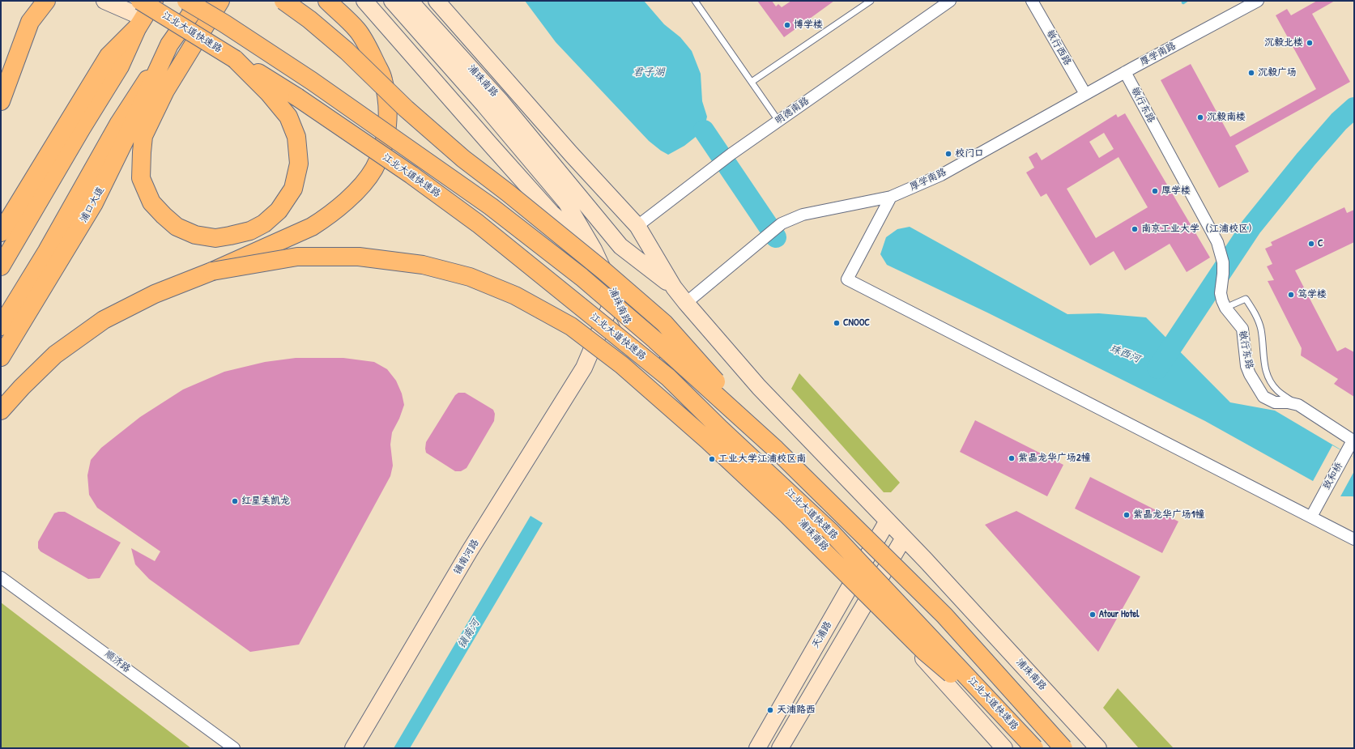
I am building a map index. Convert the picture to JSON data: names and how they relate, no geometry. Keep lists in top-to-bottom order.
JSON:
{
  "streets": {
    "main road": ["江北大道快速路", "浦口大道"],
    "street": [
      "敏行西路",
      "厚学南路",
      "浦珠南路",
      "敏行东路",
      "明德南路",
      "致和桥",
      "镇南河路",
      "天浦路",
      "顺济路"
    ]
  },
  "crossings": [
    ["敏行西路", "厚学南路"],
    ["厚学南路", "浦珠南路"],
    ["厚学南路", "敏行东路"],
    ["浦珠南路", "明德南路"],
    ["浦珠南路", "镇南河路"],
    ["浦珠南路", "天浦路"],
    ["敏行东路", "致和桥"]
  ],
  "water": ["君子湖", "珠西河", "镇南河"],
  "places": [
    "博学楼",
    "沉毅北楼",
    "沉毅广场",
    "沉毅南楼",
    "校门口",
    "厚学楼",
    "南京工业大学（江浦校区）",
    "C",
    "笃学楼",
    "CNOOC",
    "紫晶龙华广场2幢",
    "工业大学江浦校区南",
    "红星美凯龙",
    "紫晶龙华广场1幢",
    "Atour Hotel",
    "天浦路西"
  ]
}
